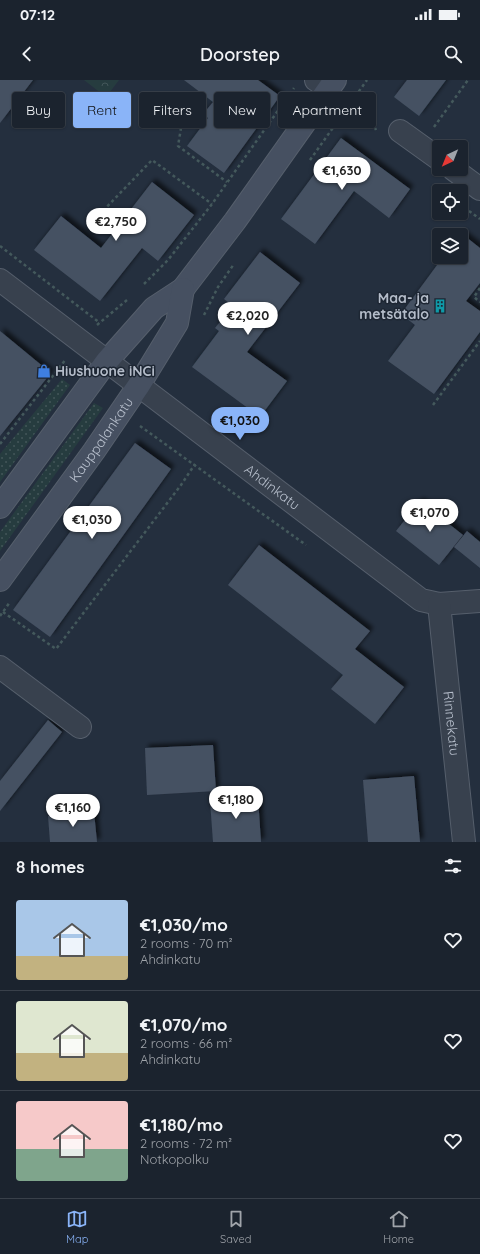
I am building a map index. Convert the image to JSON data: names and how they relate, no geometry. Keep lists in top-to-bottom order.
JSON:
{
  "streets": {
    "main road": ["Kauppalankatu"],
    "street": ["Ahdinkatu", "Rinnekatu"]
  },
  "crossings": [
    ["Kauppalankatu", "Ahdinkatu"],
    ["Ahdinkatu", "Rinnekatu"]
  ],
  "places": {
    "building": ["Maa- ja metsätalo"],
    "shop": ["Hiushuone iNCi"]
  },
  "north": "bottom left",
  "page": {
    "status": "07:12",
    "header": "Doorstep",
    "chip": [
      "Buy",
      "Rent",
      "Filters",
      "New",
      "Apartment"
    ],
    "price": [
      "€1,630",
      "€2,750",
      "€2,020",
      "€1,030",
      "€1,070",
      "€1,030",
      "€1,180",
      "€1,160"
    ],
    "heading": "8 homes",
    "list": [
      {
        "name": "€1,030/mo",
        "note": "2 rooms · 70 m² · Ahdinkatu"
      },
      {
        "name": "€1,070/mo",
        "note": "2 rooms · 66 m² · Ahdinkatu"
      },
      {
        "name": "€1,180/mo",
        "note": "2 rooms · 72 m² · Notkopolku"
      }
    ],
    "tabs": ["Map", "Saved", "Home"]
  }
}
